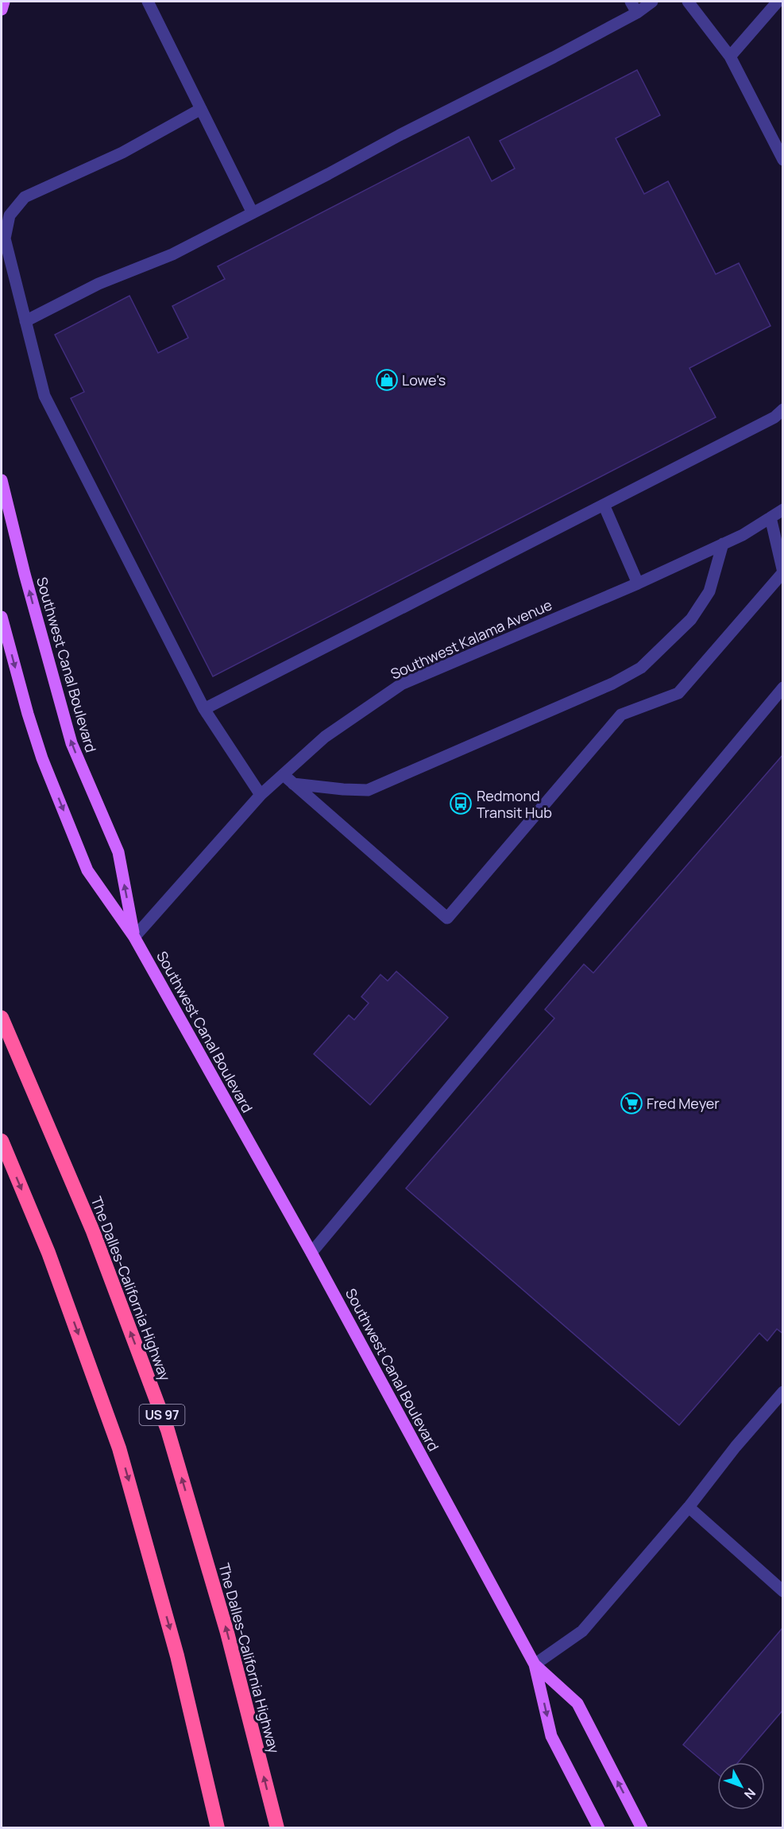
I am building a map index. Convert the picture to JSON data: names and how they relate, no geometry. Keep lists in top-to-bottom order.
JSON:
{
  "streets": {
    "highway": ["The Dalles-California Highway", "US 97"],
    "main road": ["Southwest Canal Boulevard"],
    "street": ["Southwest Kalama Avenue"]
  },
  "crossings": [
    ["Southwest Kalama Avenue", "Southwest Canal Boulevard"]
  ],
  "places": {
    "shop": ["Lowe's"],
    "bus stop": ["Redmond Transit Hub"],
    "supermarket": ["Fred Meyer"]
  },
  "north": "bottom right"
}
